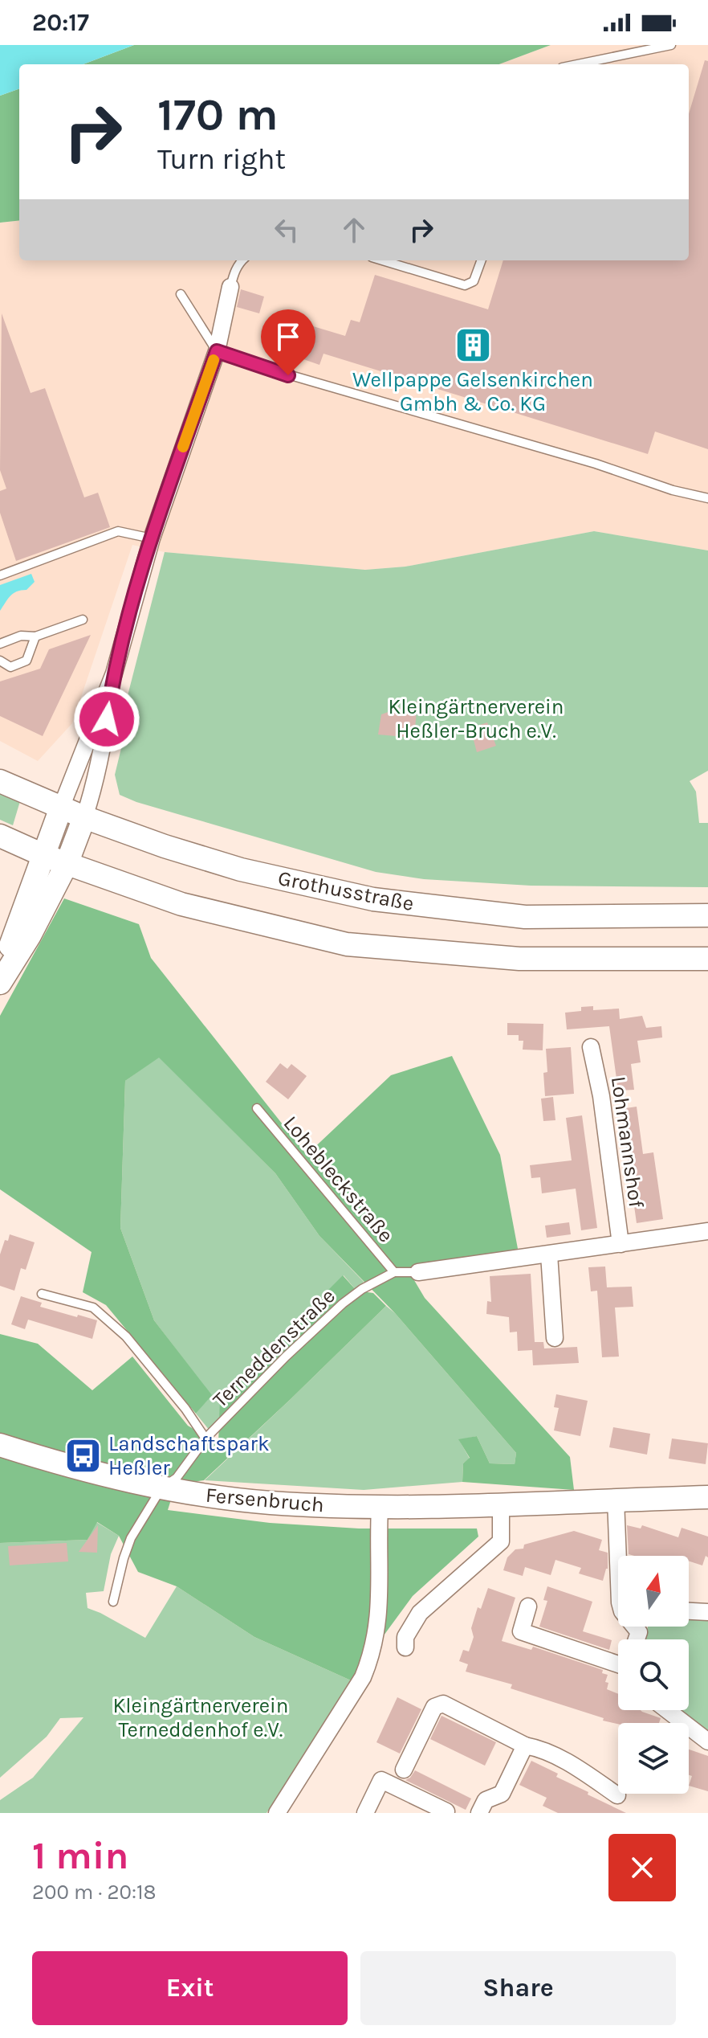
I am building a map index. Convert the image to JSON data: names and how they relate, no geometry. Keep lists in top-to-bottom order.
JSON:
{
  "streets": {
    "main road": ["Grothusstraße", "Fersenbruch"],
    "street": ["Lohmannshof"],
    "lane": ["Lohebleckstraße", "Terneddenstraße"]
  },
  "crossings": [
    ["Lohebleckstraße", "Terneddenstraße"],
    ["Terneddenstraße", "Fersenbruch"]
  ],
  "parks": ["Kleingärtnerverein Heßler-Bruch e.V.", "Kleingärtnerverein Terneddenhof e.V."],
  "places": {
    "building": ["Wellpappe Gelsenkirchen Gmbh & Co. KG"],
    "bus stop": ["Landschaftspark Heßler"]
  },
  "north": "top",
  "page": {
    "status": "20:17",
    "turn": ["170 m", "Turn right"],
    "heading": ["1 min", "200 m · 20:18"],
    "buttons": ["Exit", "Share"]
  }
}
